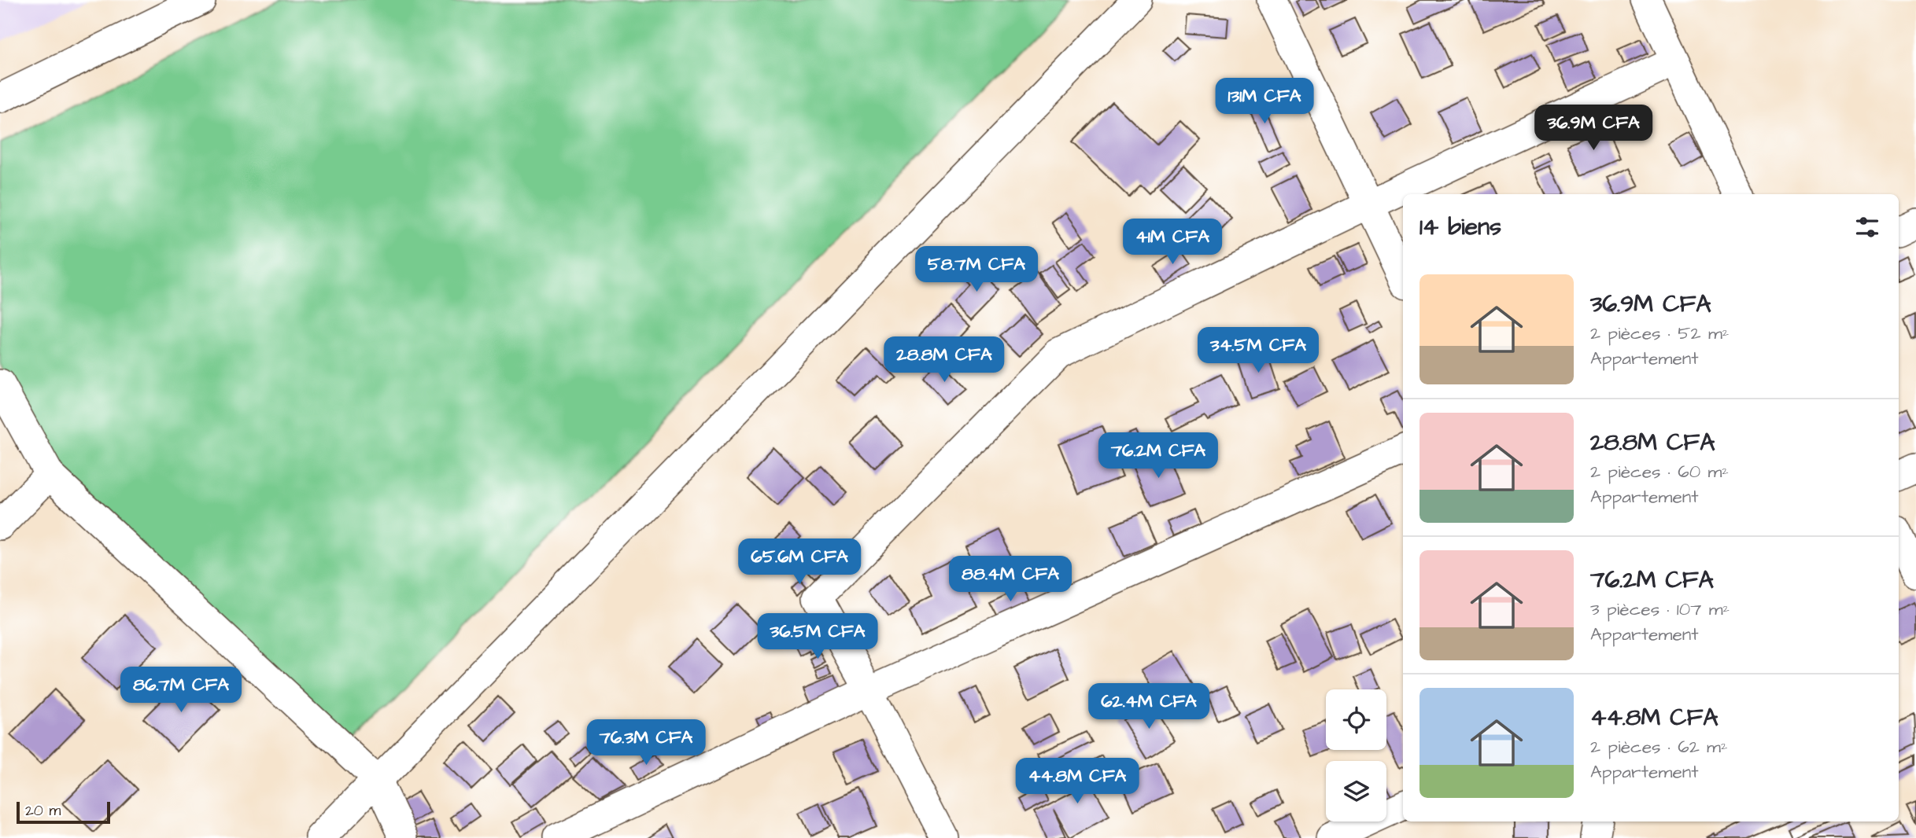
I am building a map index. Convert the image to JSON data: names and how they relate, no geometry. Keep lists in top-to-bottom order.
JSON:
{
  "scale_bar": "20 m",
  "page": {
    "price": [
      "131M CFA",
      "36.9M CFA",
      "41M CFA",
      "58.7M CFA",
      "34.5M CFA",
      "28.8M CFA",
      "76.2M CFA",
      "65.6M CFA",
      "88.4M CFA",
      "36.5M CFA",
      "86.7M CFA",
      "62.4M CFA",
      "76.3M CFA",
      "44.8M CFA"
    ],
    "heading": "14 biens",
    "list": [
      {
        "name": "36.9M CFA",
        "note": "2 pièces · 52 m² · Appartement"
      },
      {
        "name": "28.8M CFA",
        "note": "2 pièces · 60 m² · Appartement"
      },
      {
        "name": "76.2M CFA",
        "note": "3 pièces · 107 m² · Appartement"
      },
      {
        "name": "44.8M CFA",
        "note": "2 pièces · 62 m² · Appartement"
      }
    ],
    "scale": "20 m"
  }
}
